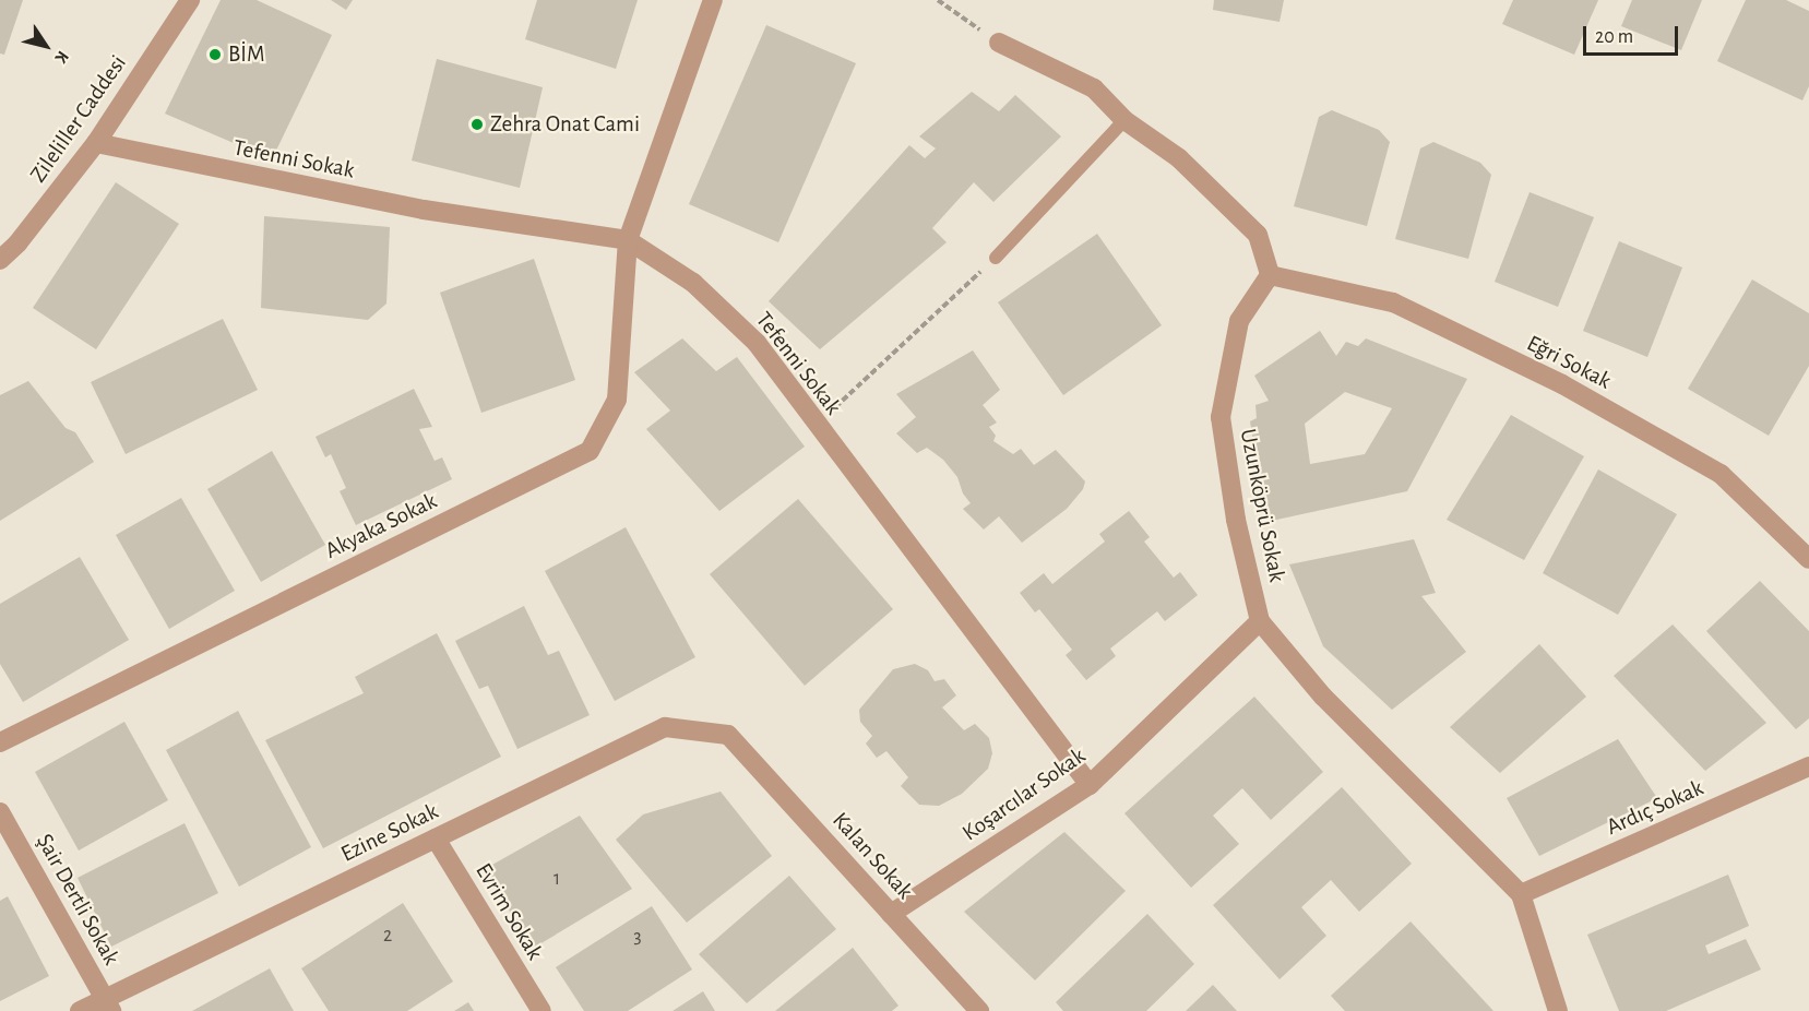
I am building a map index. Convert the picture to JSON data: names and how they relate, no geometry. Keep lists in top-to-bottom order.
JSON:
{
  "streets": {
    "street": [
      "Zileliller Caddesi",
      "Tefenni Sokak",
      "Eğri Sokak",
      "Uzunköprü Sokak",
      "Akyaka Sokak",
      "Koşarcılar Sokak",
      "Ardıç Sokak",
      "Ezine Sokak",
      "Kalan Sokak",
      "Şair Dertli Sokak",
      "Evrim Sokak"
    ]
  },
  "crossings": [
    ["Zileliller Caddesi", "Tefenni Sokak"],
    ["Tefenni Sokak", "Akyaka Sokak"],
    ["Tefenni Sokak", "Koşarcılar Sokak"],
    ["Eğri Sokak", "Uzunköprü Sokak"],
    ["Uzunköprü Sokak", "Koşarcılar Sokak"],
    ["Uzunköprü Sokak", "Ardıç Sokak"],
    ["Koşarcılar Sokak", "Kalan Sokak"],
    ["Ezine Sokak", "Kalan Sokak"],
    ["Ezine Sokak", "Şair Dertli Sokak"],
    ["Ezine Sokak", "Evrim Sokak"]
  ],
  "places": ["BİM", "Zehra Onat Cami"],
  "house_numbers": ["1", "2", "3"],
  "scale_bar": "20 m",
  "north": "bottom right"
}
